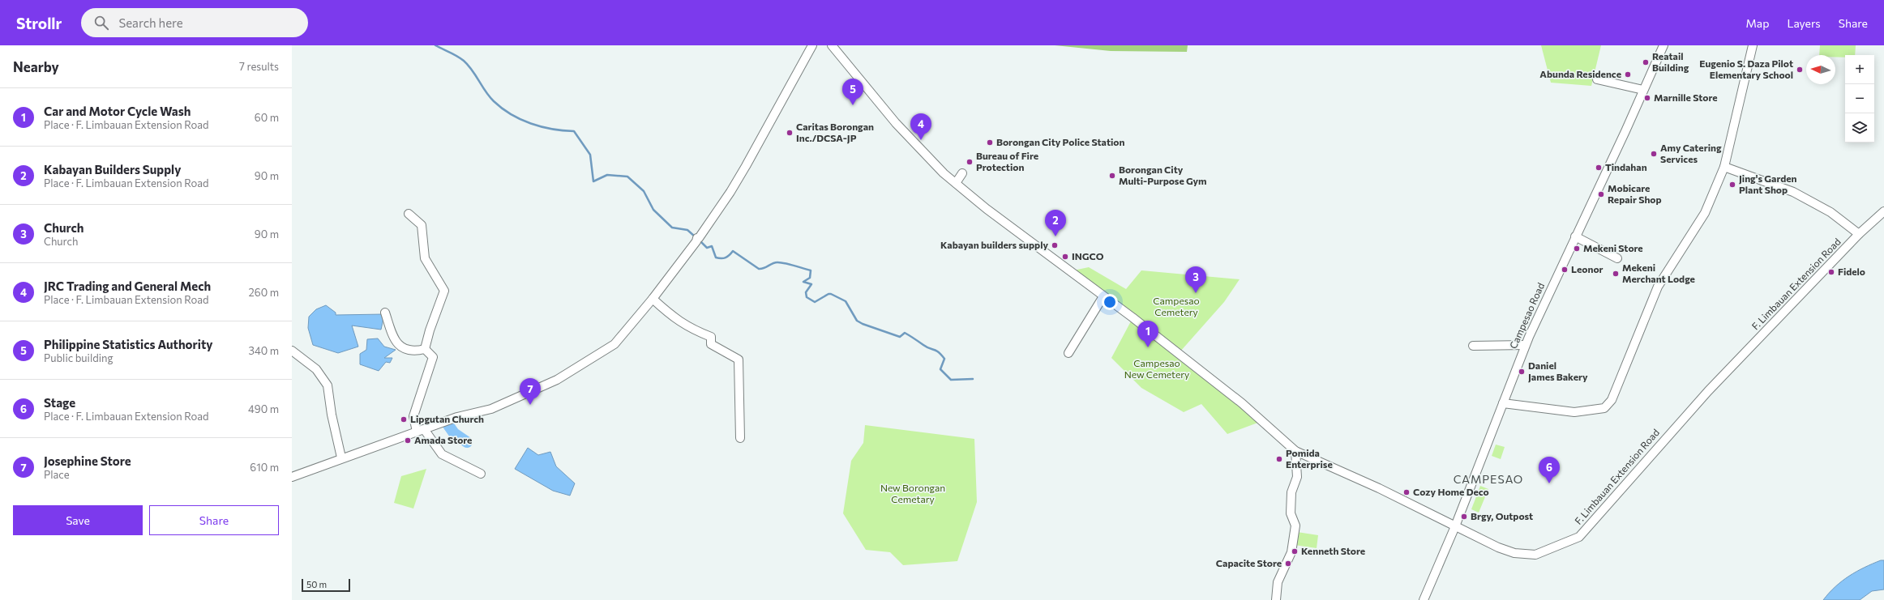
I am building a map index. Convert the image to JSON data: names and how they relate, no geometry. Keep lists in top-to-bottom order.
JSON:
{
  "streets": {
    "street": ["F. Limbauan Extension Road", "Campesao Road"]
  },
  "crossings": [
    ["F. Limbauan Extension Road", "Campesao Road"]
  ],
  "districts": ["CAMPESAO"],
  "parks": ["Campesao Cemetery", "Campesao New Cemetery", "New Borongan Cemetary"],
  "places": [
    "Reatail Building",
    "Eugenio S. Daza Pilot Elementary School",
    "Abunda Residence",
    "Marnille Store",
    "Caritas Borongan Inc./DCSA-JP",
    "Borongan City Police Station",
    "Amy Catering Services",
    "Bureau of Fire Protection",
    "Tindahan",
    "Borongan City Multi-Purpose Gym",
    "Jing's Garden Plant Shop",
    "Mobicare Repair Shop",
    "Kabayan builders supply",
    "Mekeni Store",
    "INGCO",
    "Leonor",
    "Fidelo",
    "Mekeni Merchant Lodge",
    "Daniel James Bakery",
    "Lipgutan Church",
    "Amada Store",
    "Pomida Enterprise",
    "Cozy Home Deco",
    "Brgy, Outpost",
    "Kenneth Store",
    "Capacite Store"
  ],
  "scale_bar": "50 m",
  "north": "left",
  "page": {
    "header": "Strollr",
    "search": "Search here",
    "nav": ["Map", "Layers", "Share"],
    "heading": ["Nearby", "7 results"],
    "map_buttons": ["+", "−"],
    "pins": [
      "5",
      "4",
      "2",
      "3",
      "1",
      "7",
      "6"
    ],
    "list": [
      {
        "mark": "1",
        "name": "Car and Motor Cycle Wash",
        "note": "Place · F. Limbauan Extension Road",
        "value": "60 m"
      },
      {
        "mark": "2",
        "name": "Kabayan Builders Supply",
        "note": "Place · F. Limbauan Extension Road",
        "value": "90 m"
      },
      {
        "mark": "3",
        "name": "Church",
        "note": "Church",
        "value": "90 m"
      },
      {
        "mark": "4",
        "name": "JRC Trading and General Mech",
        "note": "Place · F. Limbauan Extension Road",
        "value": "260 m"
      },
      {
        "mark": "5",
        "name": "Philippine Statistics Authority",
        "note": "Public building",
        "value": "340 m"
      },
      {
        "mark": "6",
        "name": "Stage",
        "note": "Place · F. Limbauan Extension Road",
        "value": "490 m"
      },
      {
        "mark": "7",
        "name": "Josephine Store",
        "note": "Place",
        "value": "610 m"
      }
    ],
    "buttons": ["Save", "Share"],
    "scale": "50 m"
  }
}
